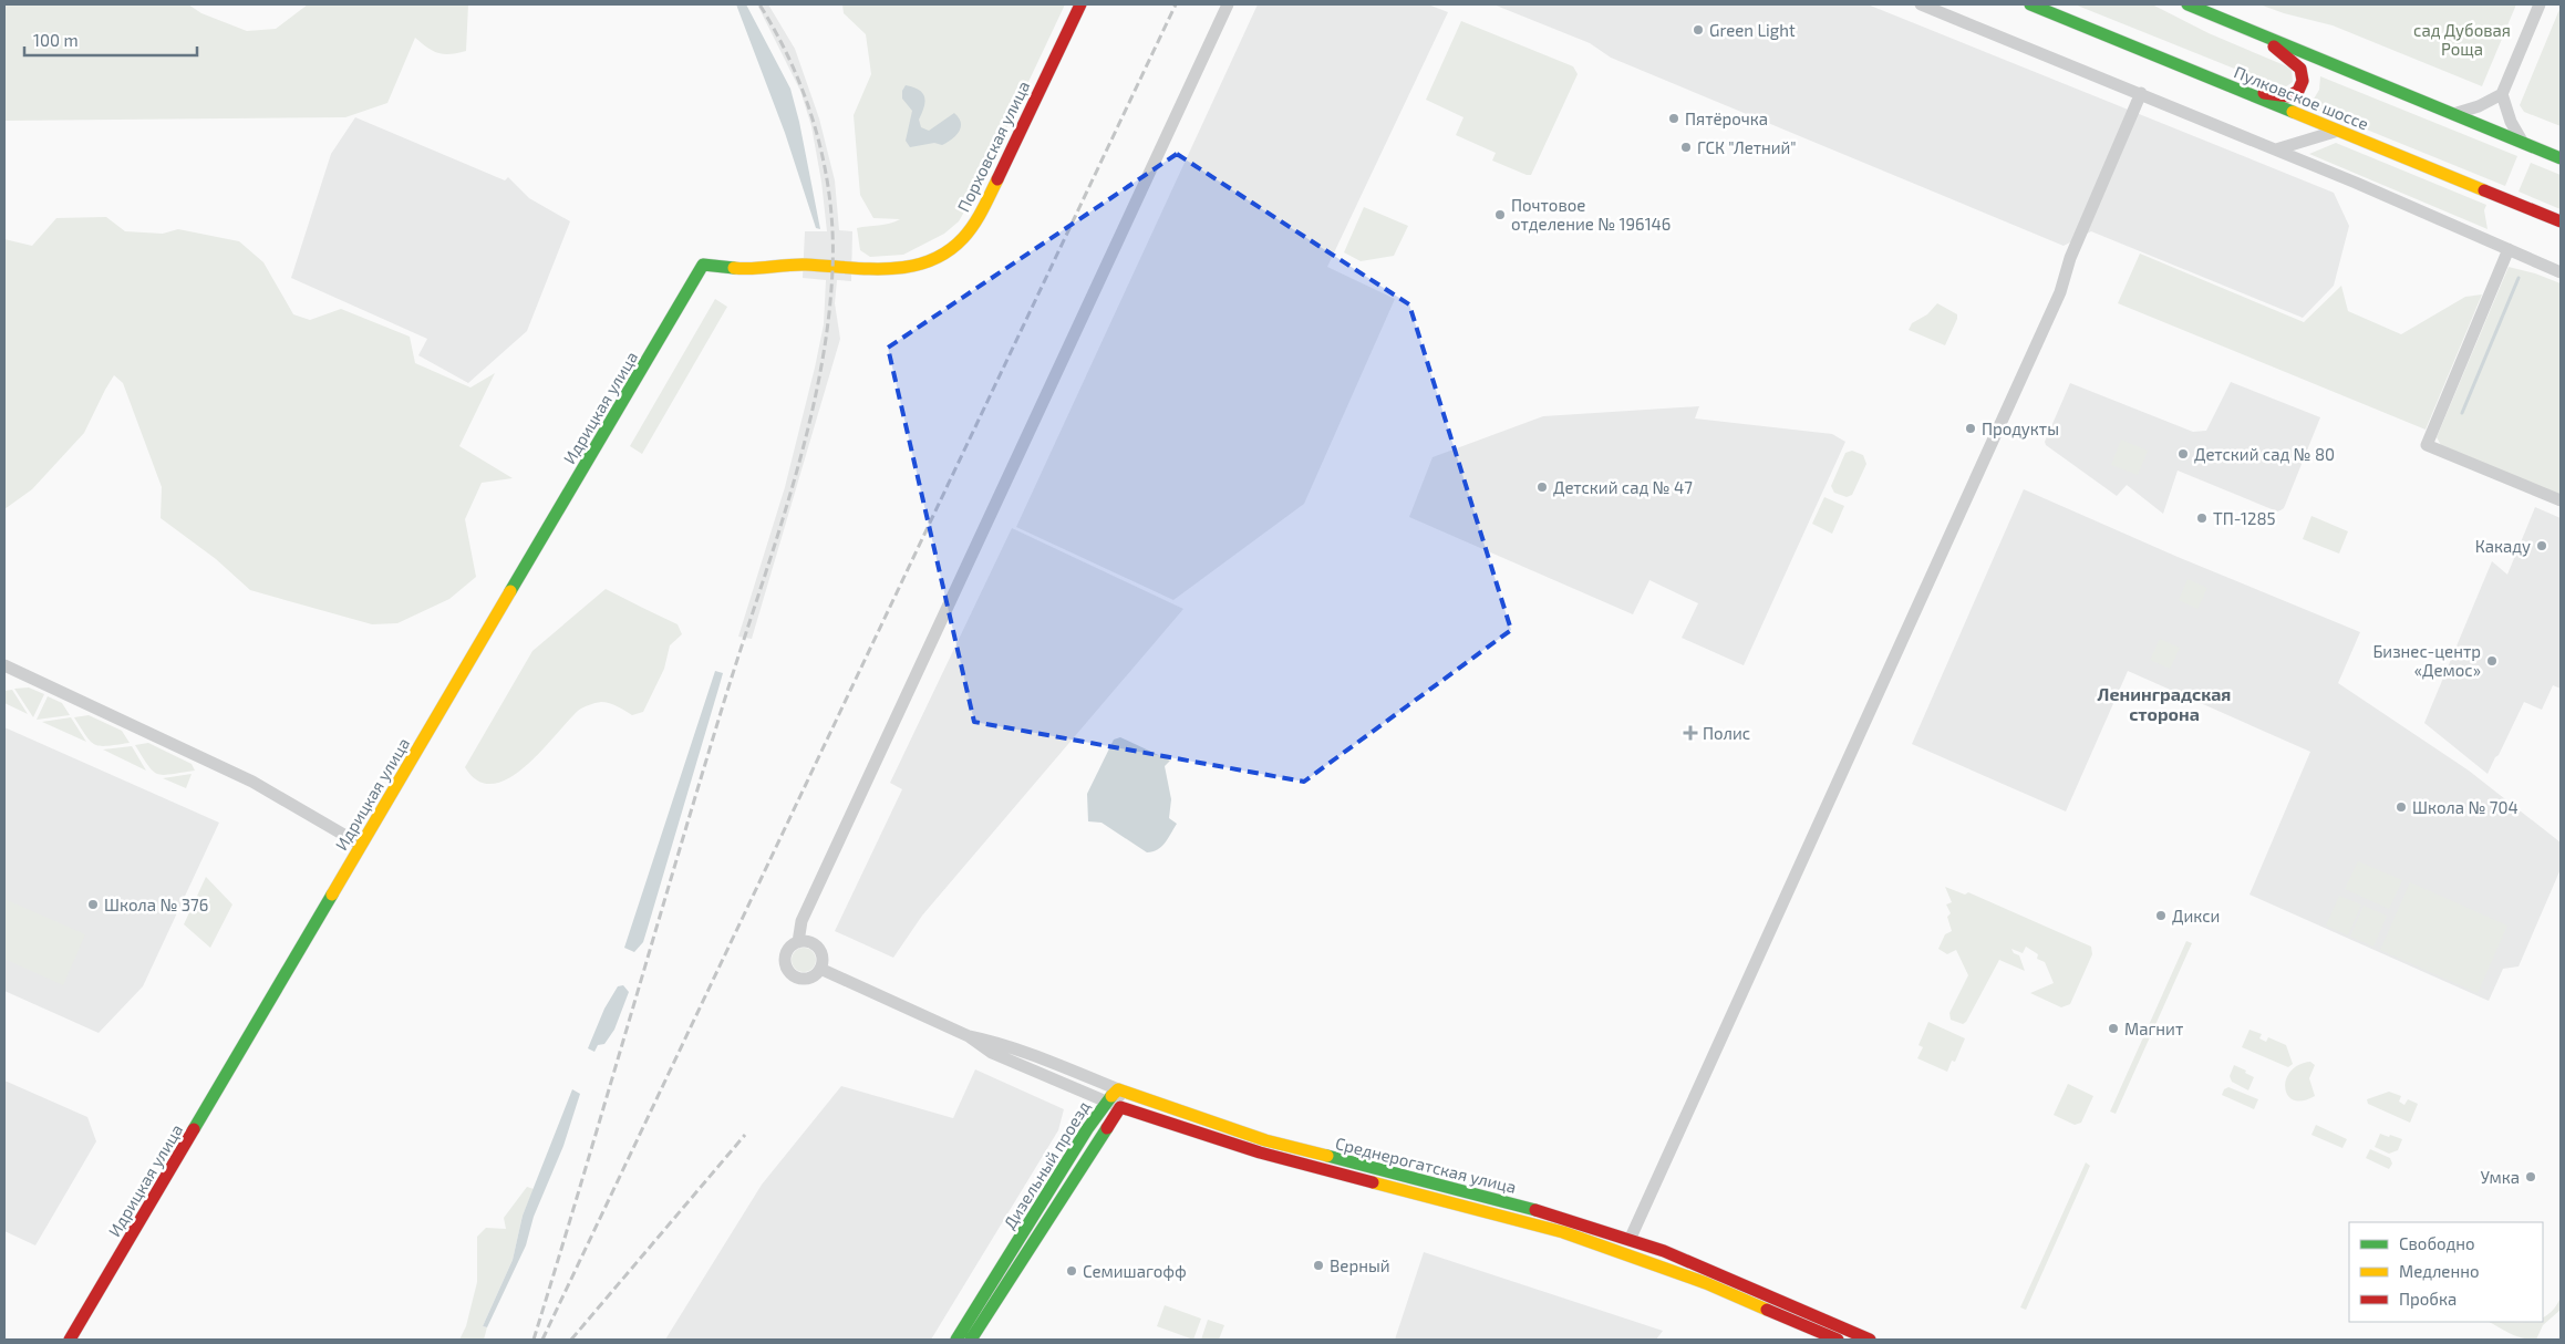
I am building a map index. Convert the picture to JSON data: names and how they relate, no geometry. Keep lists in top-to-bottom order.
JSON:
{
  "streets": {
    "street": [
      "Пулковское шоссе",
      "Порховская улица",
      "Идрицкая улица",
      "Дизельный проезд",
      "Среднерогатская улица"
    ]
  },
  "crossings": [
    ["Порховская улица", "Идрицкая улица"],
    ["Дизельный проезд", "Среднерогатская улица"]
  ],
  "districts": ["Ленинградская сторона"],
  "parks": ["сад Дубовая Роща"],
  "places": {
    "other": [
      "Green Light",
      "Пятёрочка",
      "ГСК \"Летний\"",
      "Почтовое отделение № 196146",
      "Продукты",
      "Детский сад № 80",
      "Детский сад № 47",
      "ТП-1285",
      "Какаду",
      "Бизнес-центр «Демос»",
      "Школа № 704",
      "Школа № 376",
      "Дикси",
      "Магнит",
      "Умка",
      "Верный",
      "Семишагофф"
    ],
    "health": ["Полис"]
  },
  "legend": ["Свободно", "Медленно", "Пробка"],
  "scale_bar": "100 m"
}
